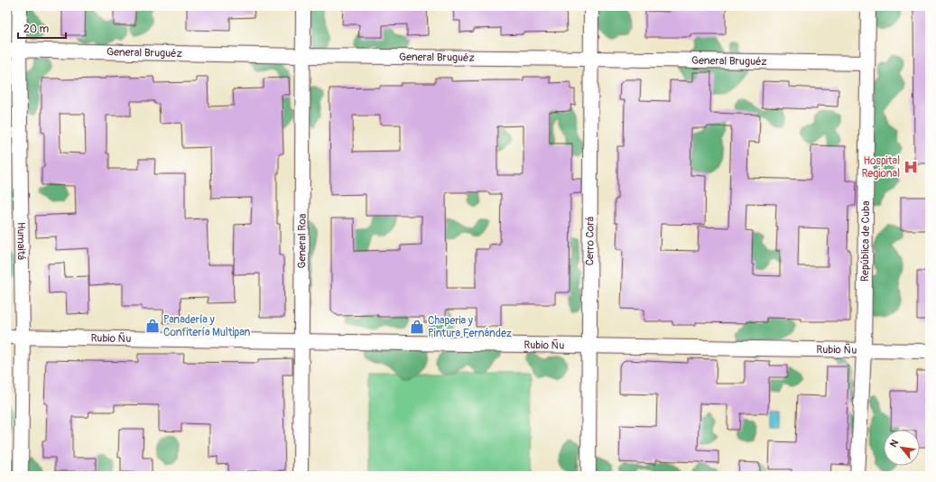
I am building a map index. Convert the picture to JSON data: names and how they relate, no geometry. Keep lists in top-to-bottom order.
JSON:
{
  "streets": {
    "street": [
      "General Bruguéz",
      "Humaitá",
      "General Roa",
      "Cerro Corá",
      "República de Cuba",
      "Rubio Ñu"
    ]
  },
  "crossings": [
    ["General Bruguéz", "Humaitá"],
    ["General Bruguéz", "General Roa"],
    ["General Bruguéz", "Cerro Corá"],
    ["General Bruguéz", "República de Cuba"],
    ["Humaitá", "Rubio Ñu"],
    ["General Roa", "Rubio Ñu"],
    ["Cerro Corá", "Rubio Ñu"],
    ["República de Cuba", "Rubio Ñu"]
  ],
  "places": {
    "hospital": ["Hospital Regional"],
    "shop": ["Panadería y Confitería Multipan", "Chaperia y Pintura Fernández"]
  },
  "scale_bar": "20 m",
  "north": "top left"
}
